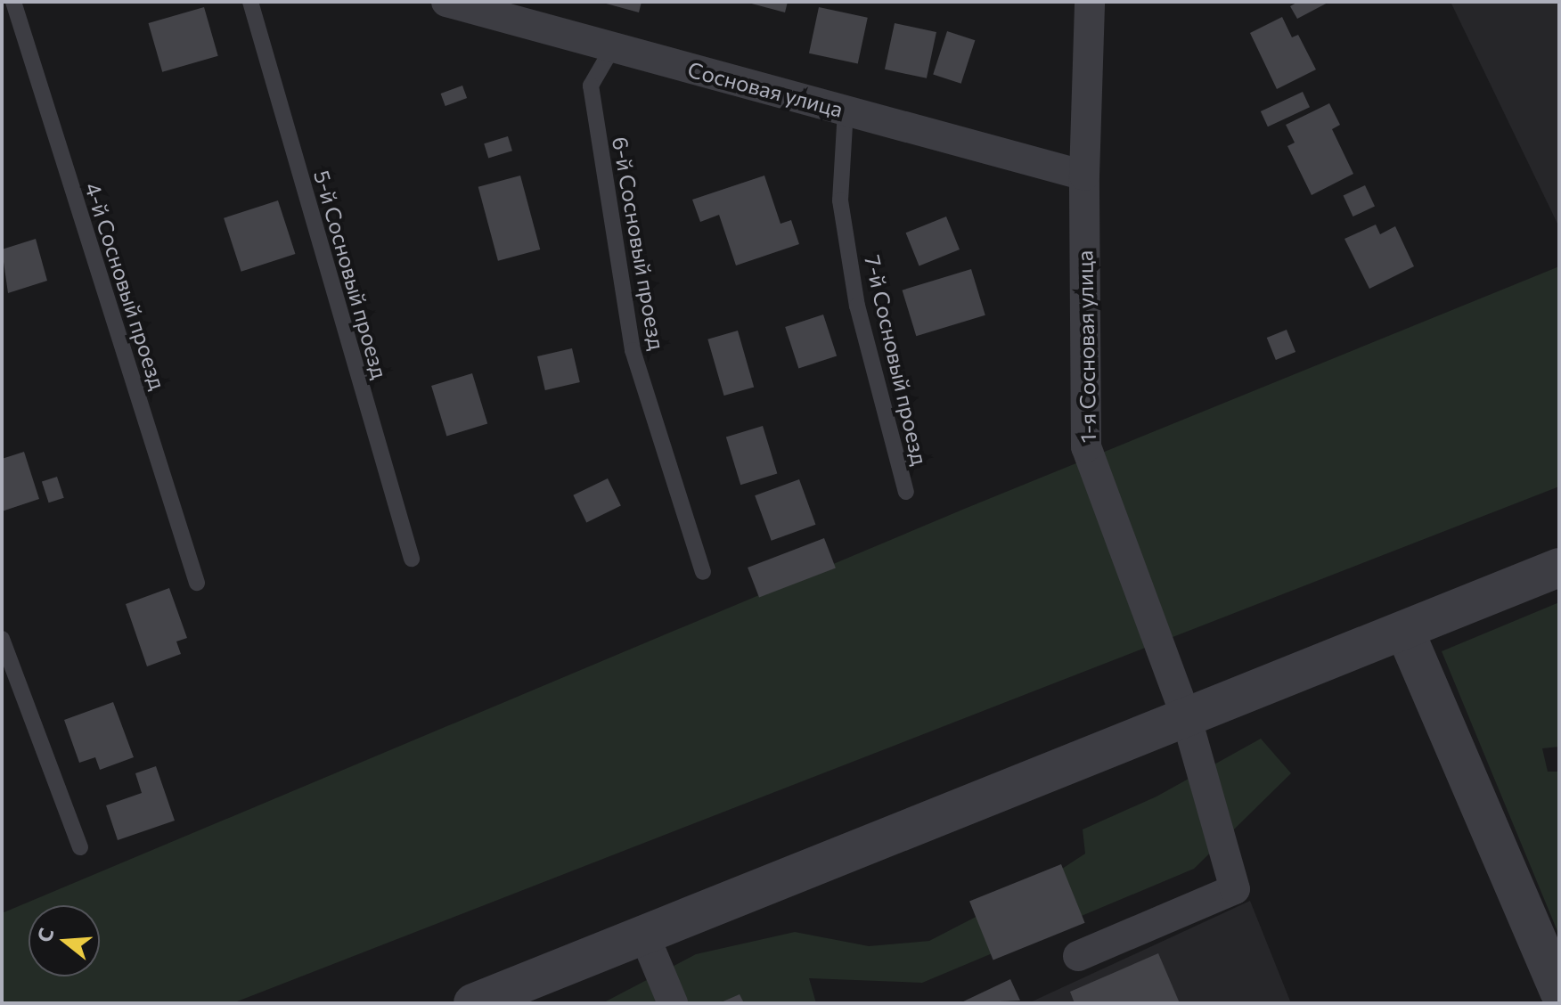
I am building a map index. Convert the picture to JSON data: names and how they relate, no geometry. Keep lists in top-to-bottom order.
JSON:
{
  "streets": {
    "street": ["Сосновая улица", "1-я Сосновая улица"],
    "lane": [
      "6-й Сосновый проезд",
      "5-й Сосновый проезд",
      "4-й Сосновый проезд",
      "7-й Сосновый проезд"
    ]
  },
  "crossings": [
    ["Сосновая улица", "6-й Сосновый проезд"],
    ["Сосновая улица", "1-я Сосновая улица"],
    ["Сосновая улица", "7-й Сосновый проезд"]
  ],
  "north": "left"
}
